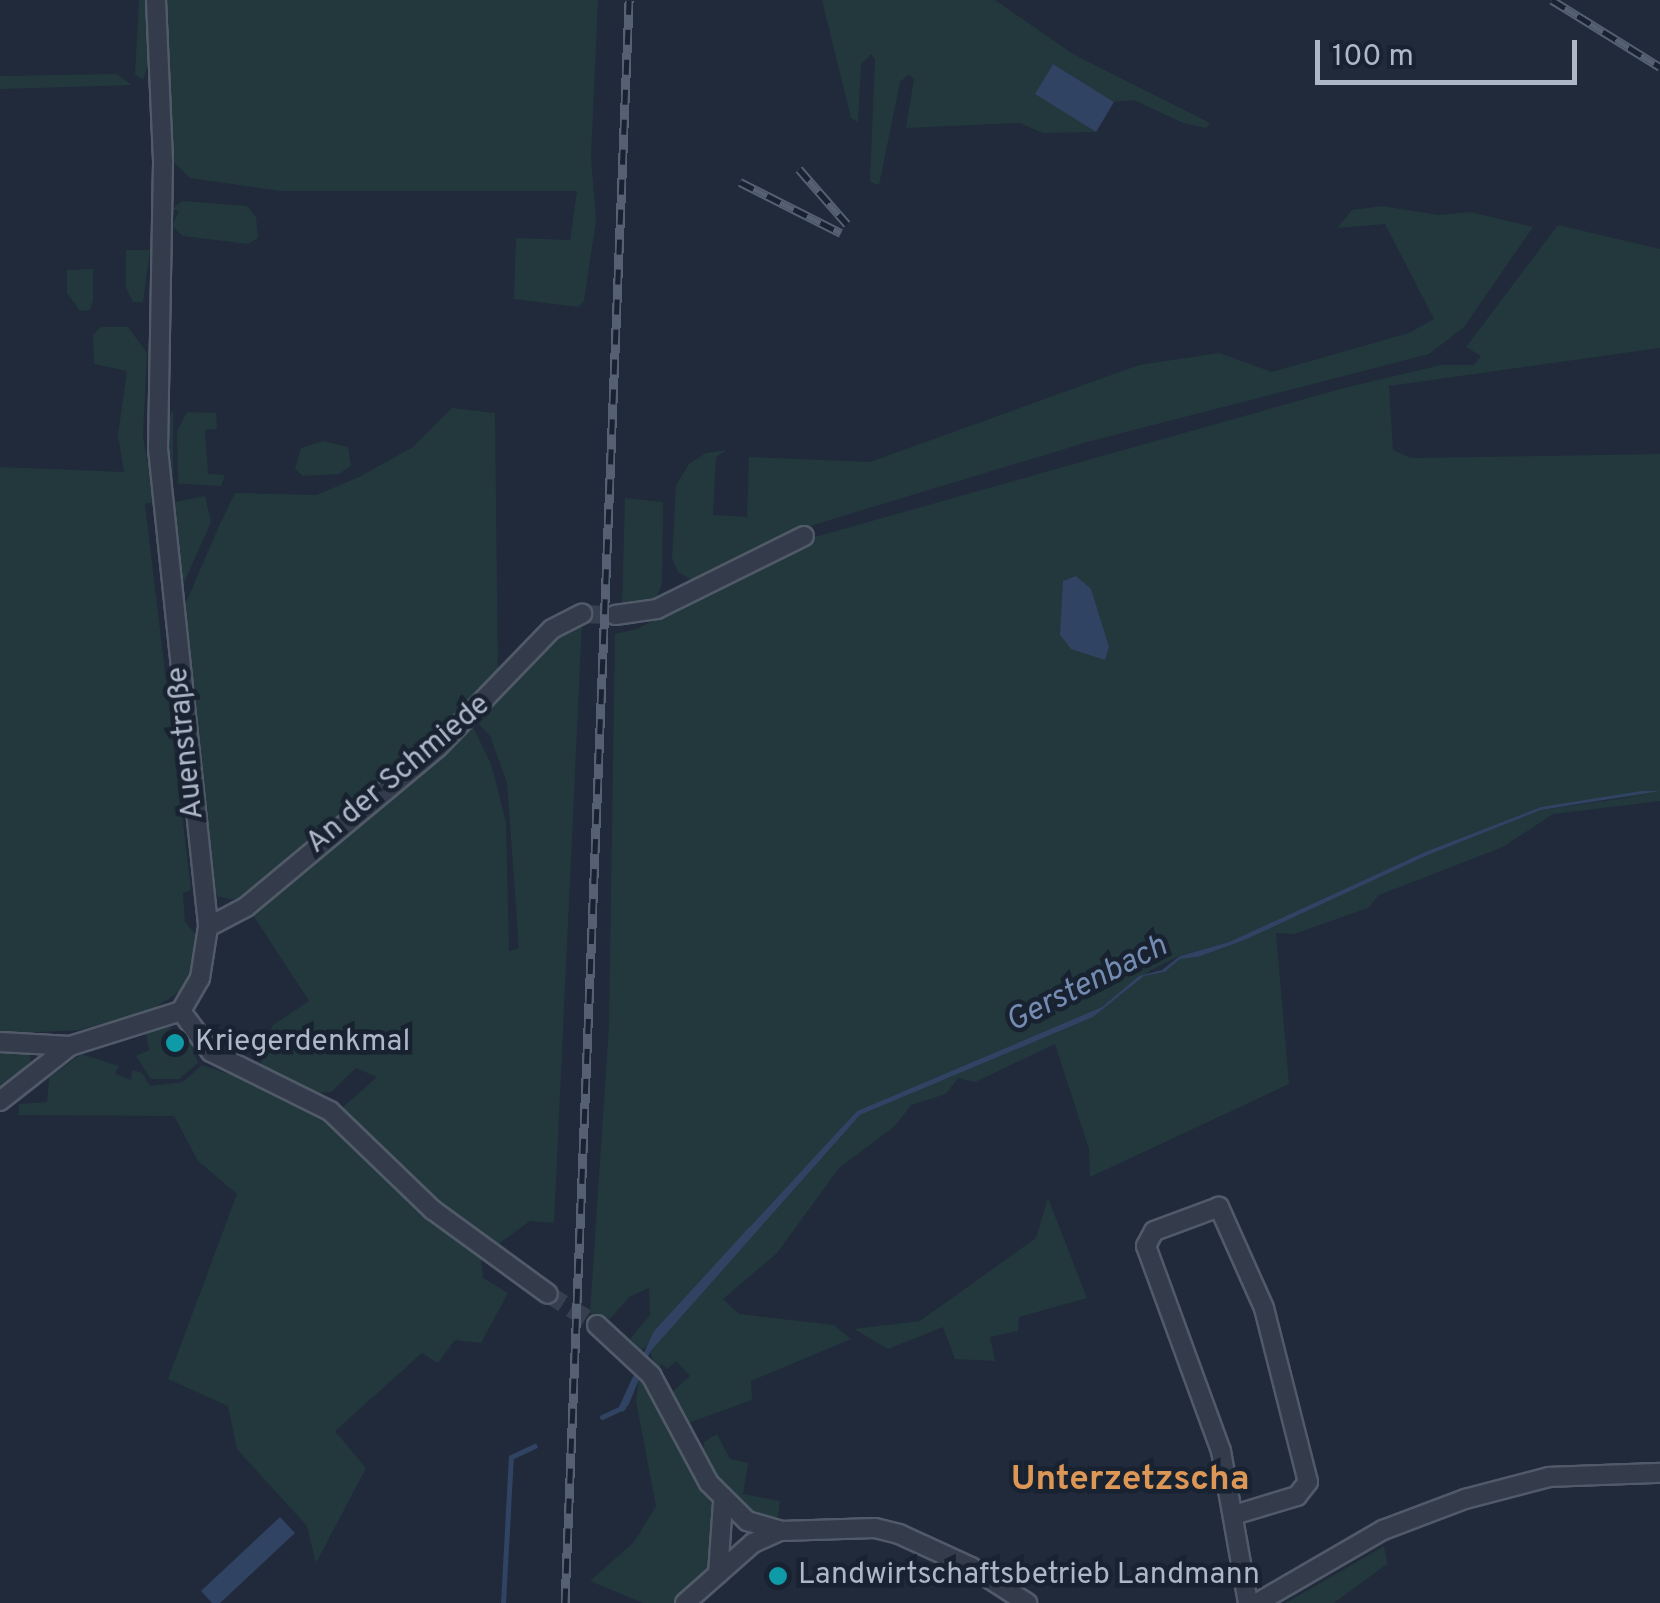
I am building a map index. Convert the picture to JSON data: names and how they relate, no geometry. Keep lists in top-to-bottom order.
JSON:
{
  "streets": {
    "street": ["Auenstraße", "An der Schmiede"]
  },
  "crossings": [
    ["Auenstraße", "An der Schmiede"]
  ],
  "districts": ["Unterzetzscha"],
  "water": ["Gerstenbach"],
  "places": ["Kriegerdenkmal", "Landwirtschaftsbetrieb Landmann"],
  "scale_bar": "100 m"
}
